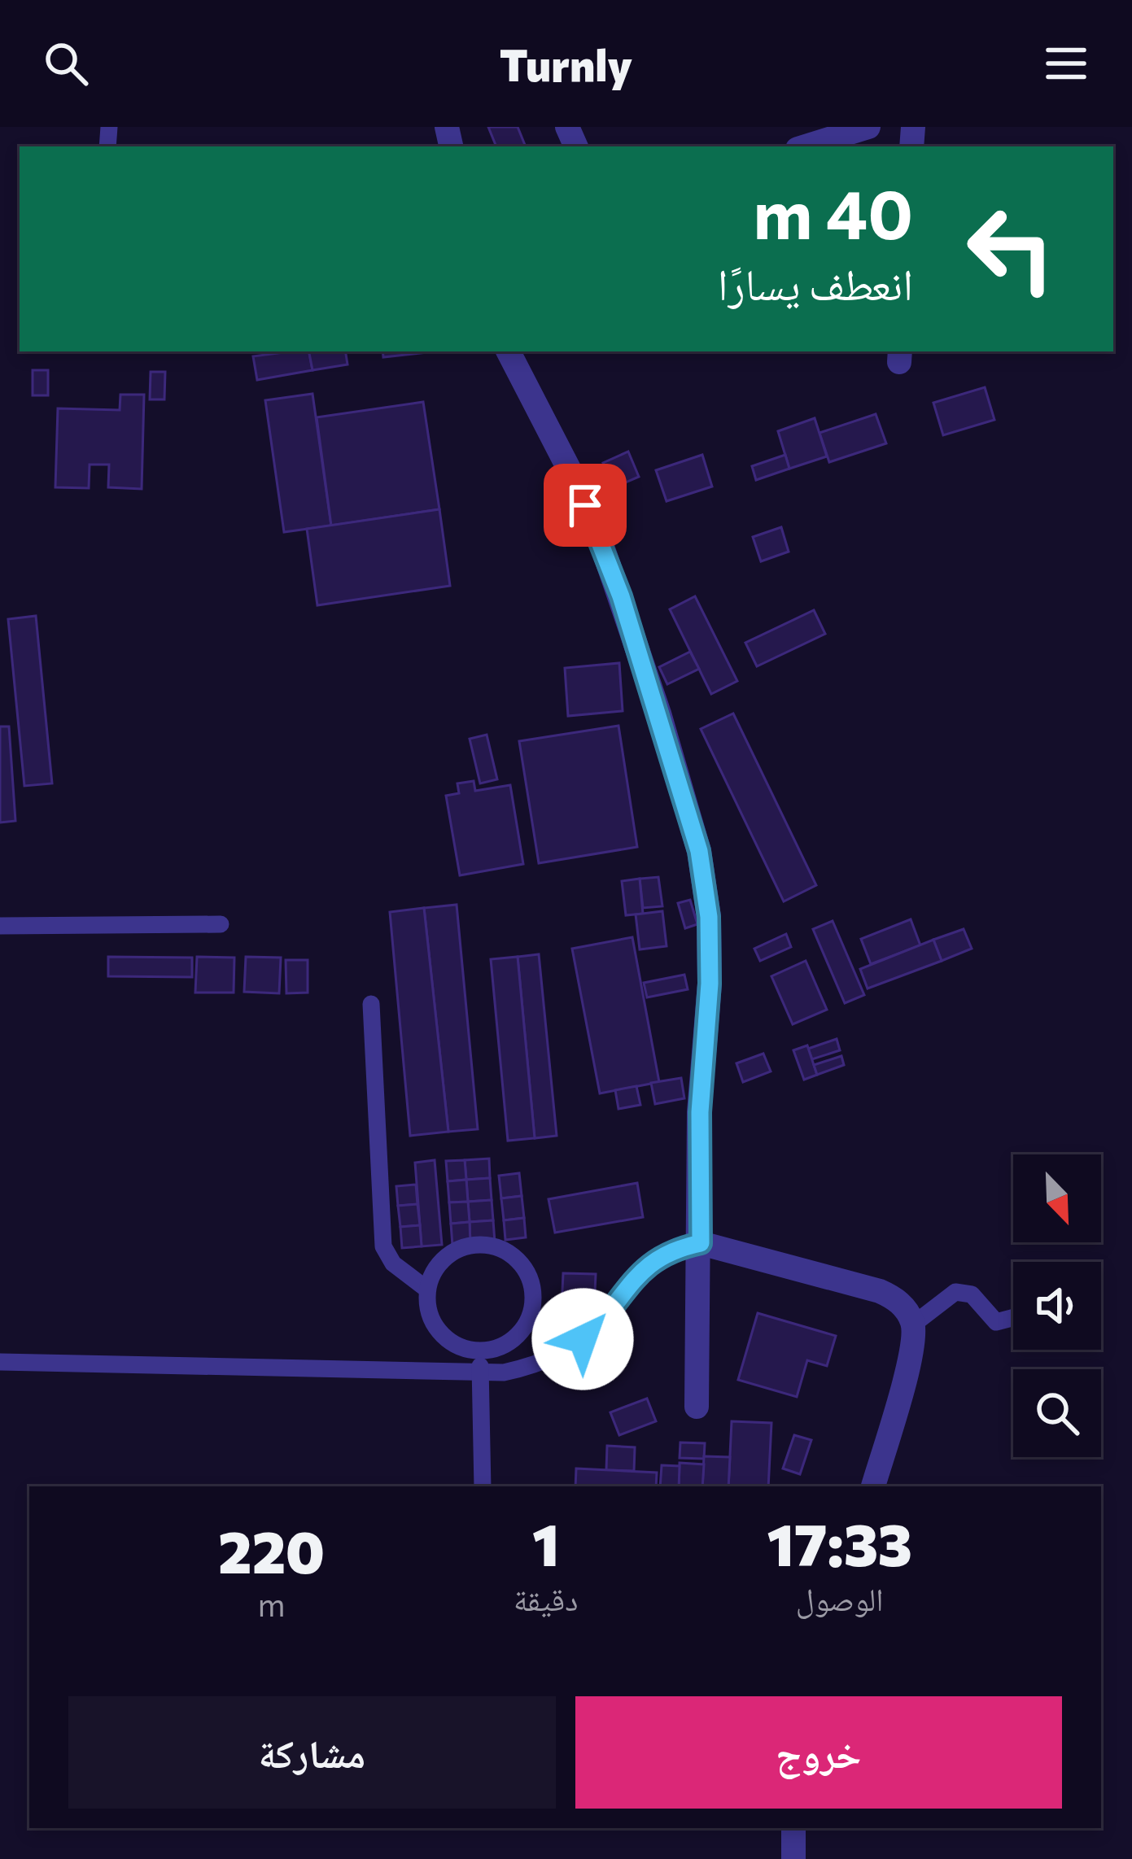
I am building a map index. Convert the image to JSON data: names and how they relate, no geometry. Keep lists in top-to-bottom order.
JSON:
{
  "north": "bottom right",
  "page": {
    "header": "Turnly",
    "turn": ["40 m", "انعطف يسارًا"],
    "eta": [
      "17:33",
      "الوصول",
      "1",
      "دقيقة",
      "220",
      "m"
    ],
    "buttons": ["خروج", "مشاركة"]
  }
}
